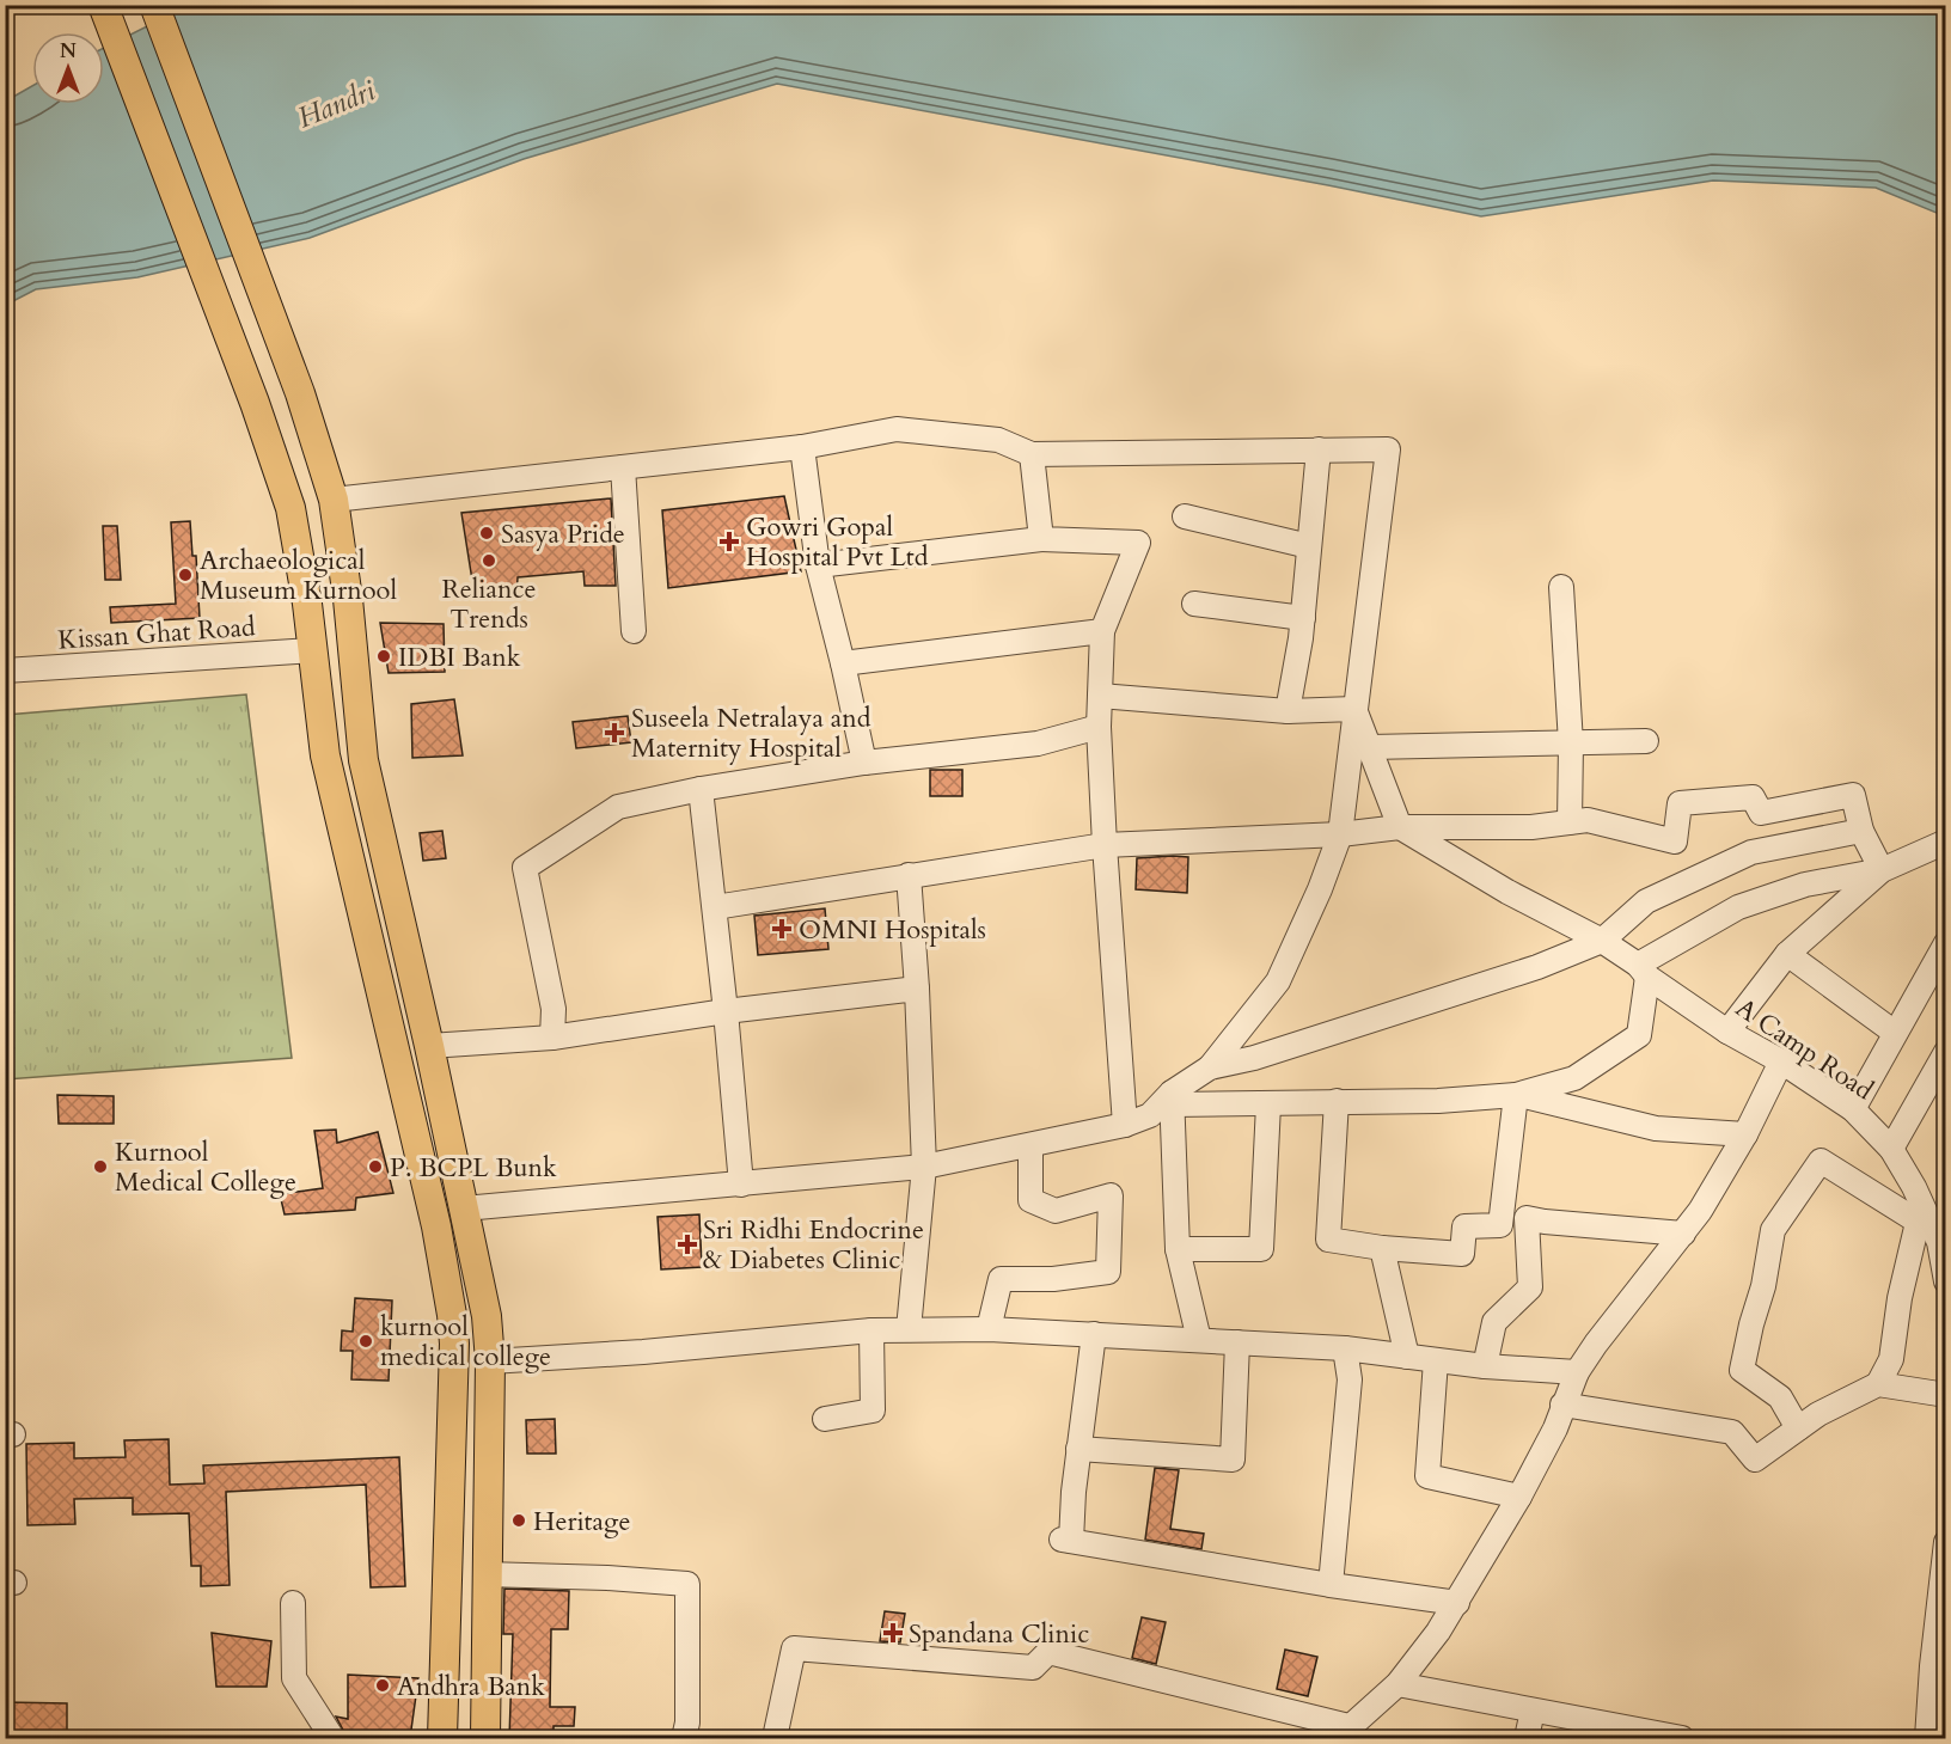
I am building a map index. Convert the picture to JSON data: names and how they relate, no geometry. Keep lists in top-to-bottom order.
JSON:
{
  "streets": {
    "street": ["Kissan Ghat Road", "A Camp Road"]
  },
  "water": ["Handri"],
  "places": {
    "other": [
      "Sasya Pride",
      "Reliance Trends",
      "Archaeological Museum Kurnool",
      "IDBI Bank",
      "Kurnool Medical College",
      "P. BCPL Bunk",
      "kurnool medical college",
      "Heritage",
      "Andhra Bank"
    ],
    "health": [
      "Gowri Gopal Hospital Pvt Ltd",
      "Suseela Netralaya and Maternity Hospital",
      "OMNI Hospitals",
      "Sri Ridhi Endocrine & Diabetes Clinic",
      "Spandana Clinic"
    ]
  },
  "north": "top"
}
